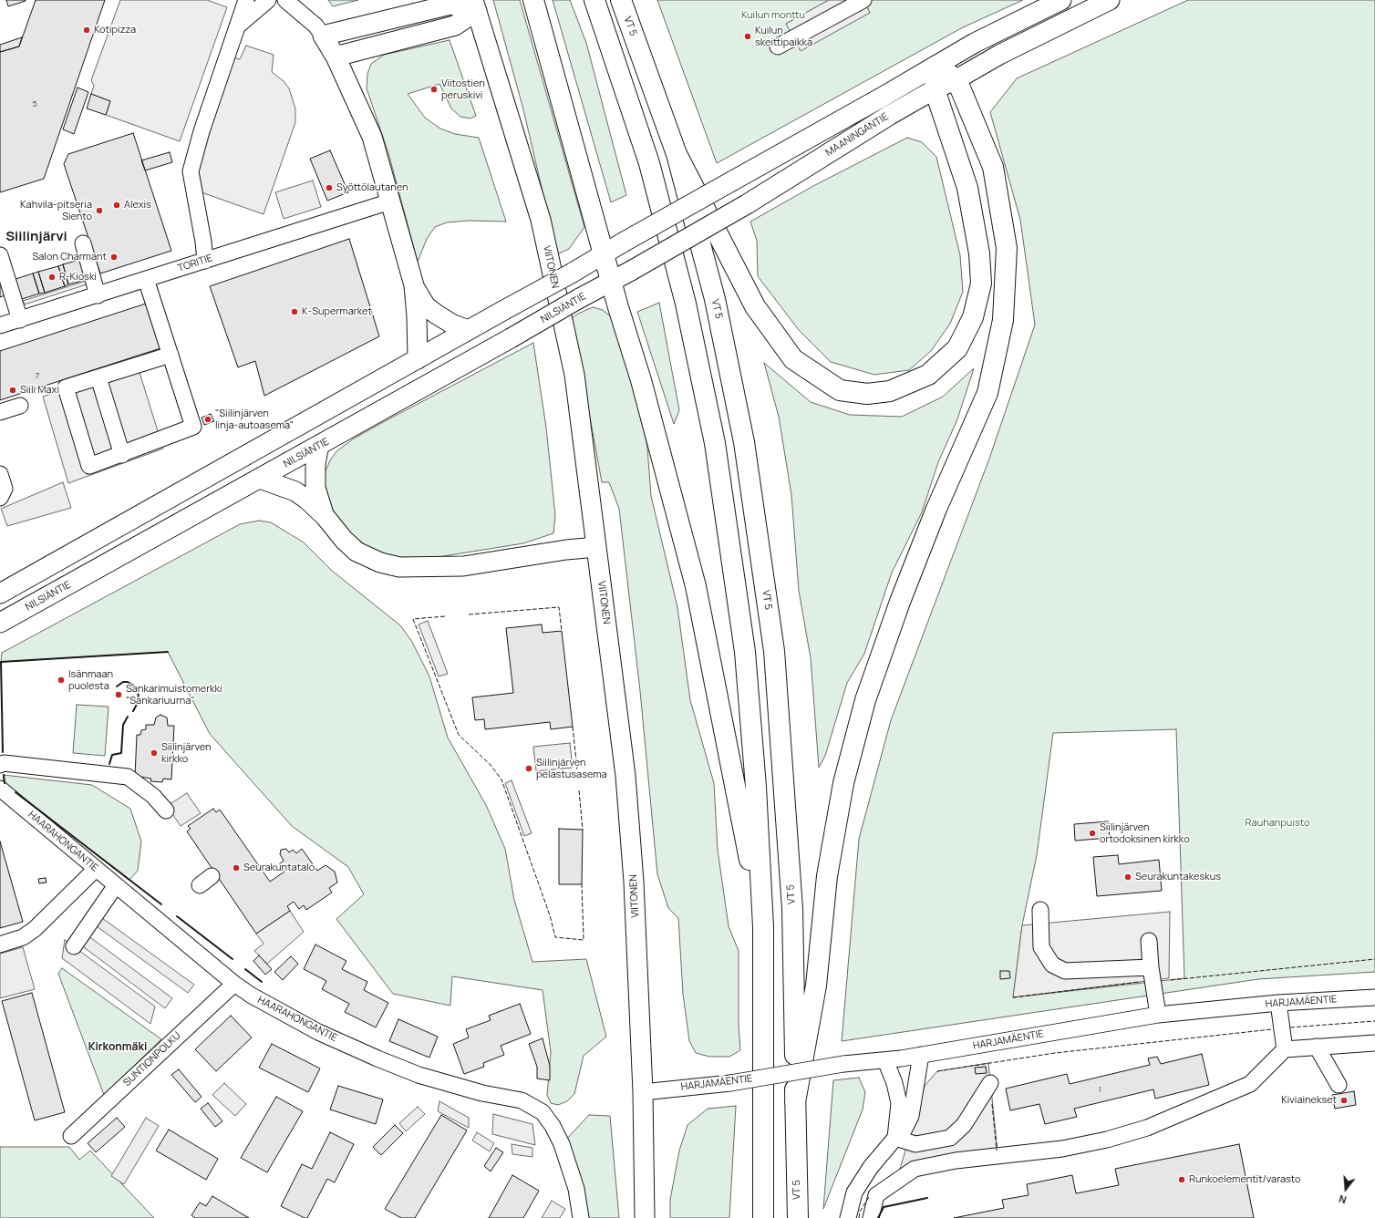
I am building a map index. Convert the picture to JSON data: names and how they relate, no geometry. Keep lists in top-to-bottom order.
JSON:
{
  "streets": {
    "highway": ["VT 5"],
    "main road": ["MAANINGANTIE", "VIITONEN", "NILSIÄNTIE"],
    "street": [
      "TORITIE",
      "HAARAHONGANTIE",
      "HARJAMÄENTIE",
      "SUNTIONPOLKU"
    ]
  },
  "crossings": [
    ["MAANINGANTIE", "NILSIÄNTIE"],
    ["VIITONEN", "HARJAMÄENTIE"],
    ["HAARAHONGANTIE", "SUNTIONPOLKU"]
  ],
  "districts": ["Siilinjärvi", "Kirkonmäki"],
  "parks": ["Kuilun monttu", "Rauhanpuisto"],
  "places": [
    "Kotipizza",
    "Kuilun skeittipaikka",
    "Viitostien peruskivi",
    "Syöttölautanen",
    "Alexis",
    "Kahvila-pitseria Siento",
    "Salon Charmant",
    "R-Kioski",
    "K-Supermarket",
    "Siili Maxi",
    "\"Siilinjärven linja-autoasema\"",
    "Isänmaan puolesta",
    "Sankarimuistomerkki \"Sankariuurna\"",
    "Siilinjärven kirkko",
    "Siilinjärven pelastusasema",
    "Siilinjärven ortodoksinen kirkko",
    "Seurakuntatalo",
    "Seurakuntakeskus",
    "Kiviainekset",
    "Runkoelementit/varasto"
  ],
  "house_numbers": ["5", "7", "1"],
  "north": "bottom"
}
